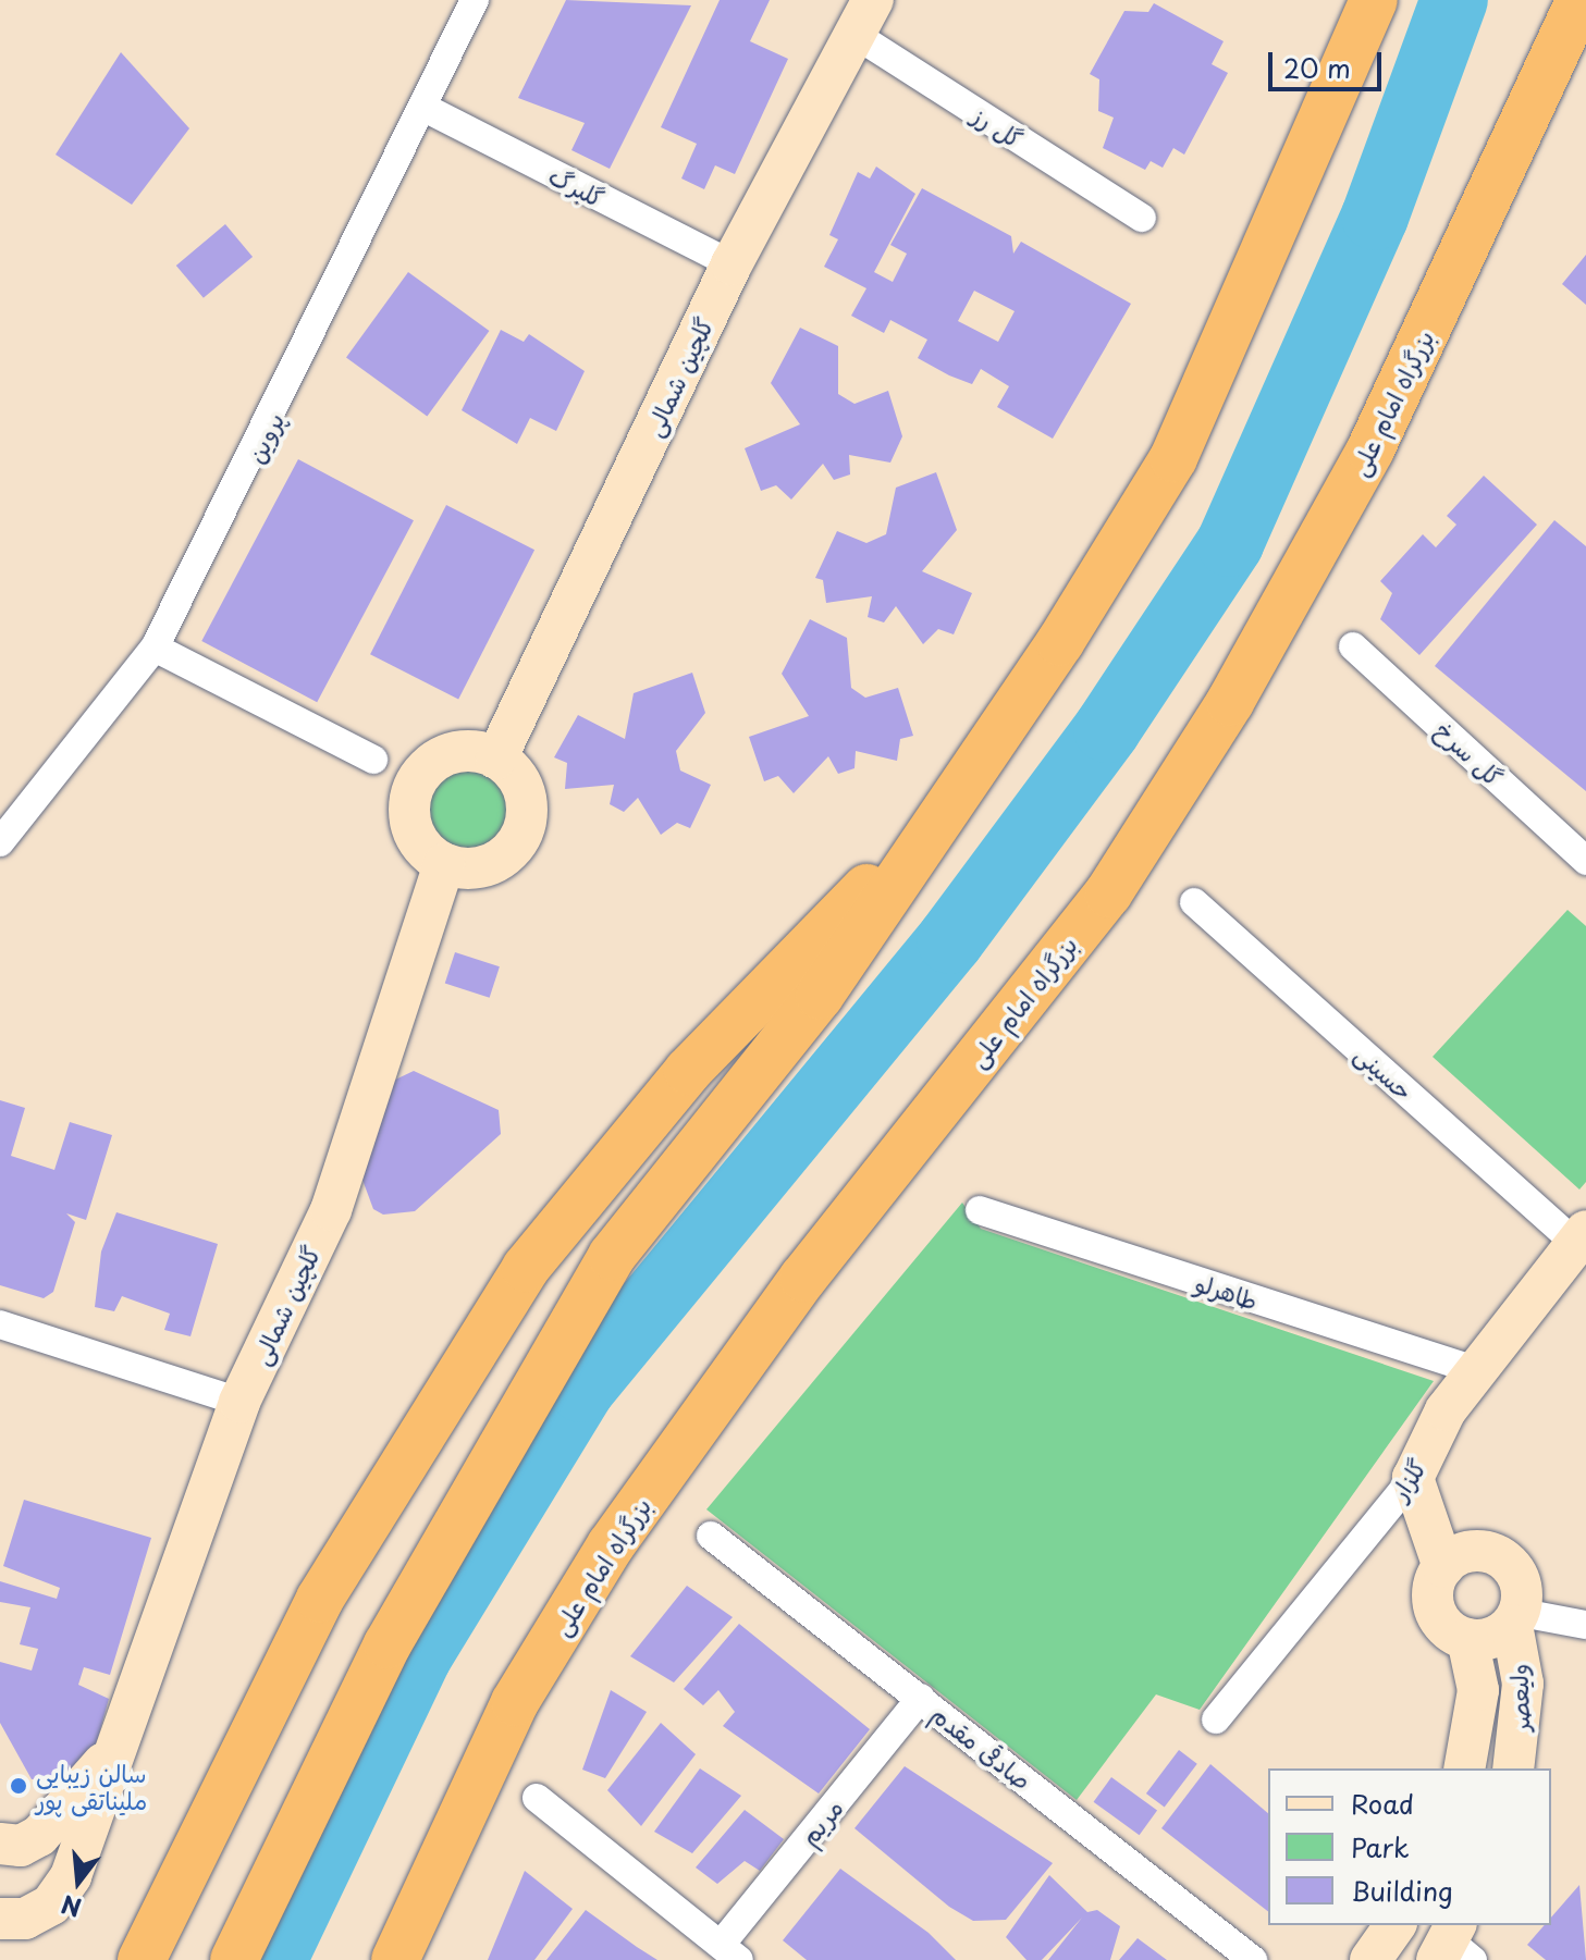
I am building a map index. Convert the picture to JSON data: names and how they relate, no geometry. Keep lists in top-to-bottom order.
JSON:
{
  "streets": {
    "highway": ["بزرگراه امام علی"],
    "main road": ["گلچین شمالی", "گلزار", "ولیعصر"],
    "street": [
      "گل رز",
      "گلبرگ",
      "پروین",
      "گل سرخ",
      "حسینی",
      "طاهرلو",
      "صادقی مقدم",
      "مریم"
    ]
  },
  "crossings": [
    ["گل رز", "گلچین شمالی"],
    ["گلبرگ", "گلچین شمالی"],
    ["گلبرگ", "پروین"],
    ["حسینی", "گلزار"],
    ["طاهرلو", "گلزار"],
    ["صادقی مقدم", "مریم"]
  ],
  "places": ["سالن زیبایی ملیناتقی پور"],
  "legend": ["Road", "Park", "Building"],
  "scale_bar": "20 m",
  "north": "bottom"
}
